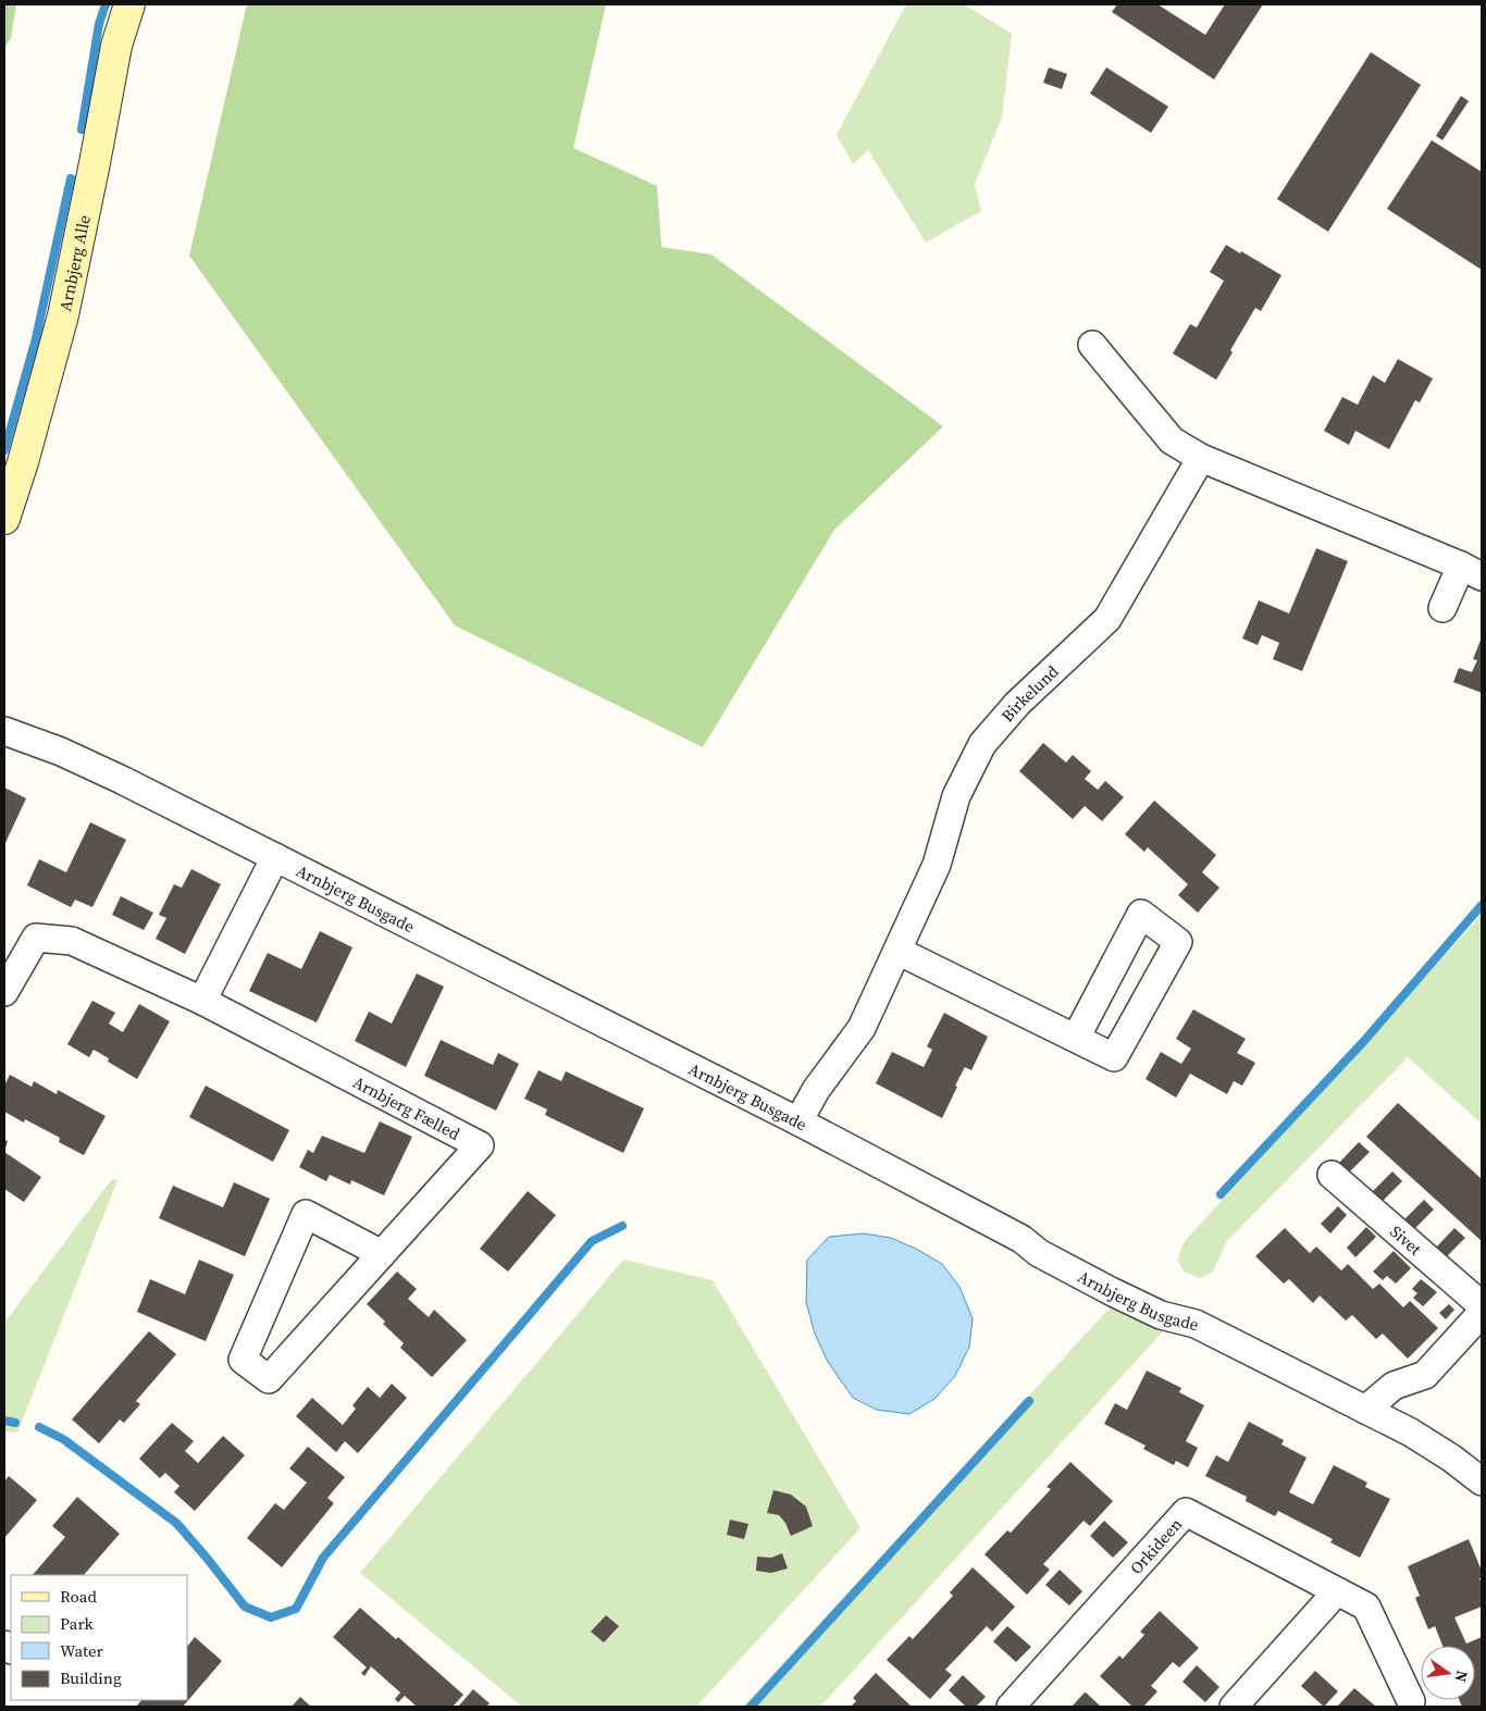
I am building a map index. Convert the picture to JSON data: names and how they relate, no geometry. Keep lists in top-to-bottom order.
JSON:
{
  "streets": {
    "street": [
      "Arnbjerg Alle",
      "Birkelund",
      "Arnbjerg Busgade",
      "Arnbjerg Fælled",
      "Sivet",
      "Orkideen"
    ]
  },
  "crossings": [
    ["Birkelund", "Arnbjerg Busgade"]
  ],
  "legend": [
    "Road",
    "Park",
    "Water",
    "Building"
  ],
  "north": "right"
}
